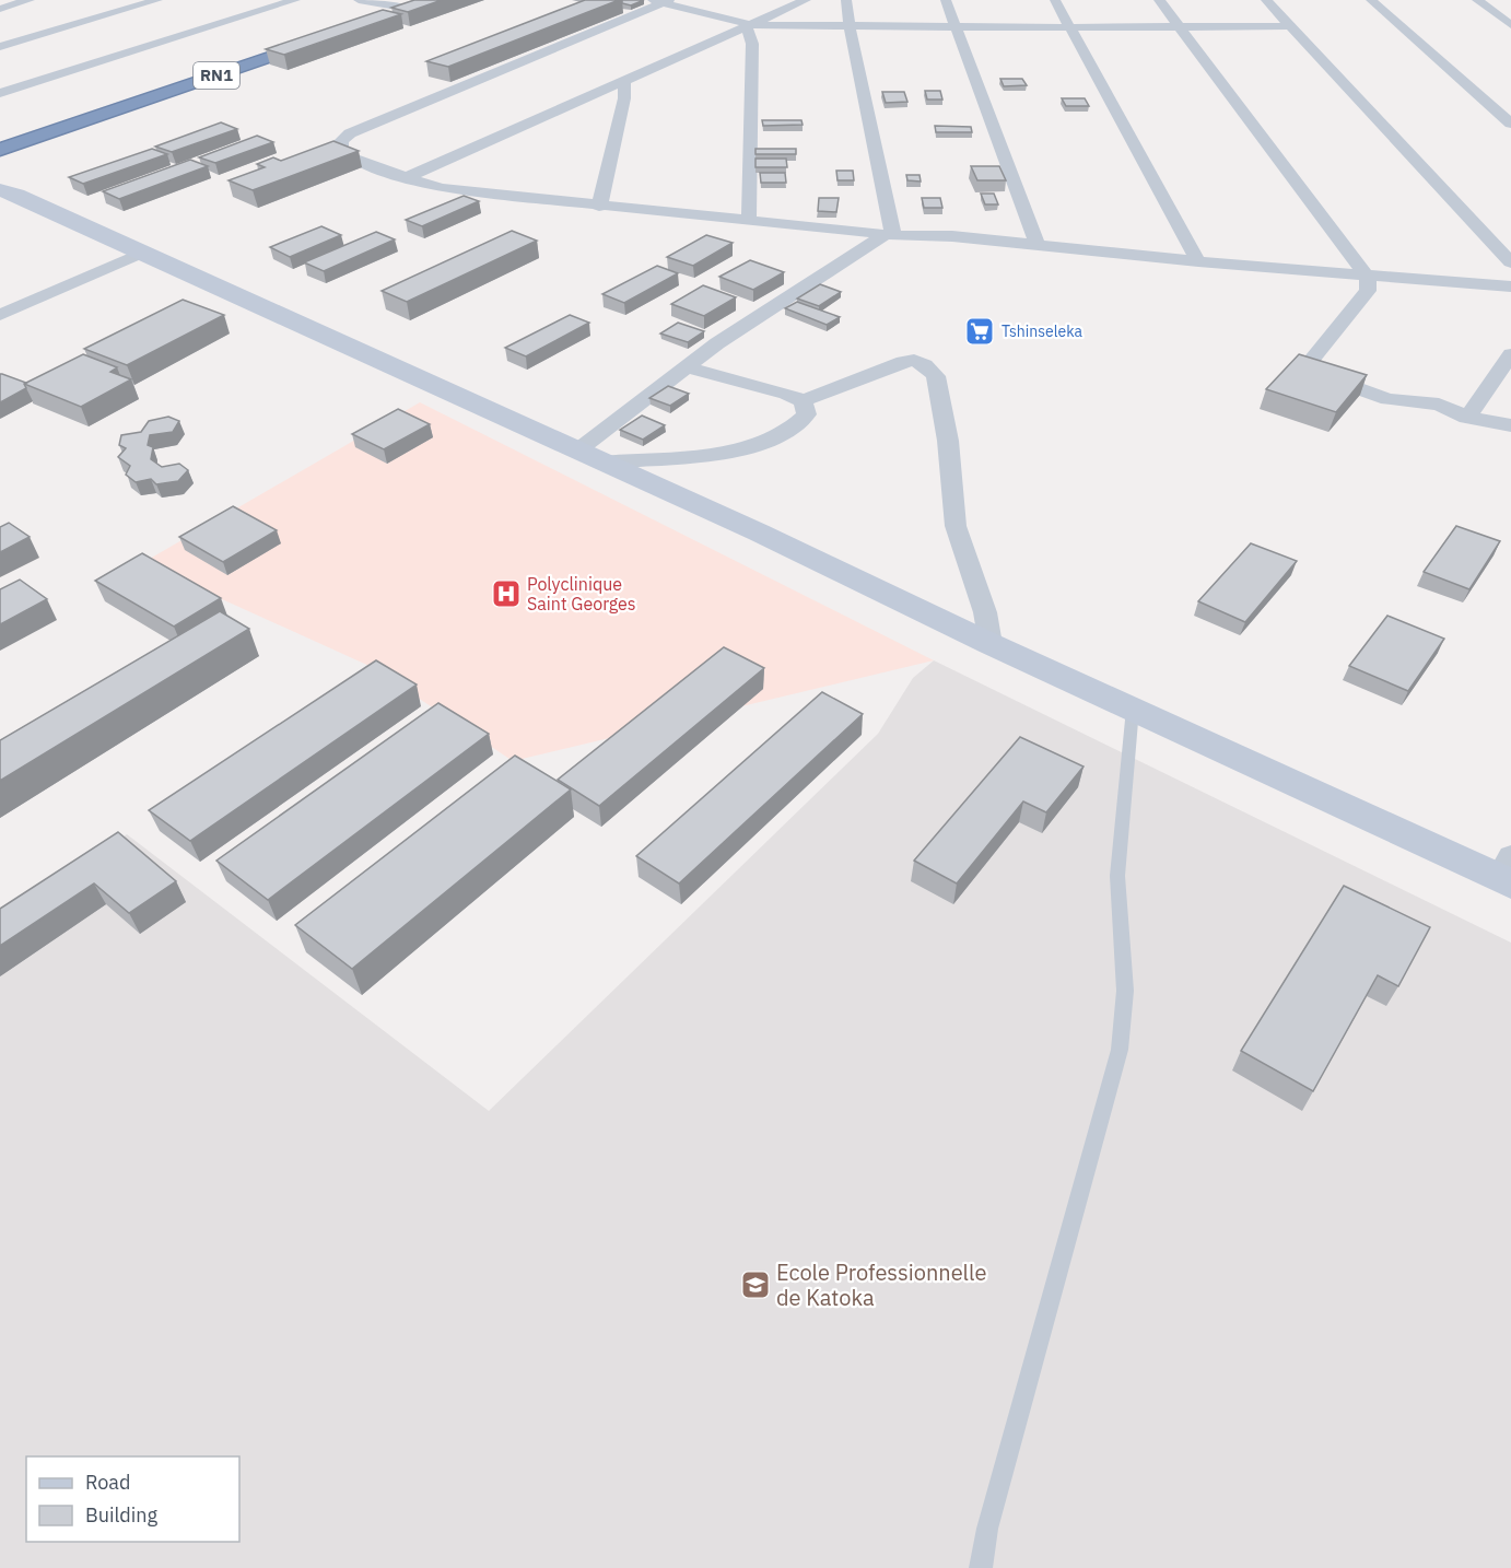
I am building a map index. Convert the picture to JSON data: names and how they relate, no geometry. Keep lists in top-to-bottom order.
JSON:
{
  "streets": {
    "highway": ["RN1"]
  },
  "places": {
    "supermarket": ["Tshinseleka"],
    "hospital": ["Polyclinique Saint Georges"],
    "school or university": ["Ecole Professionnelle de Katoka"]
  },
  "legend": ["Road", "Building"]
}
